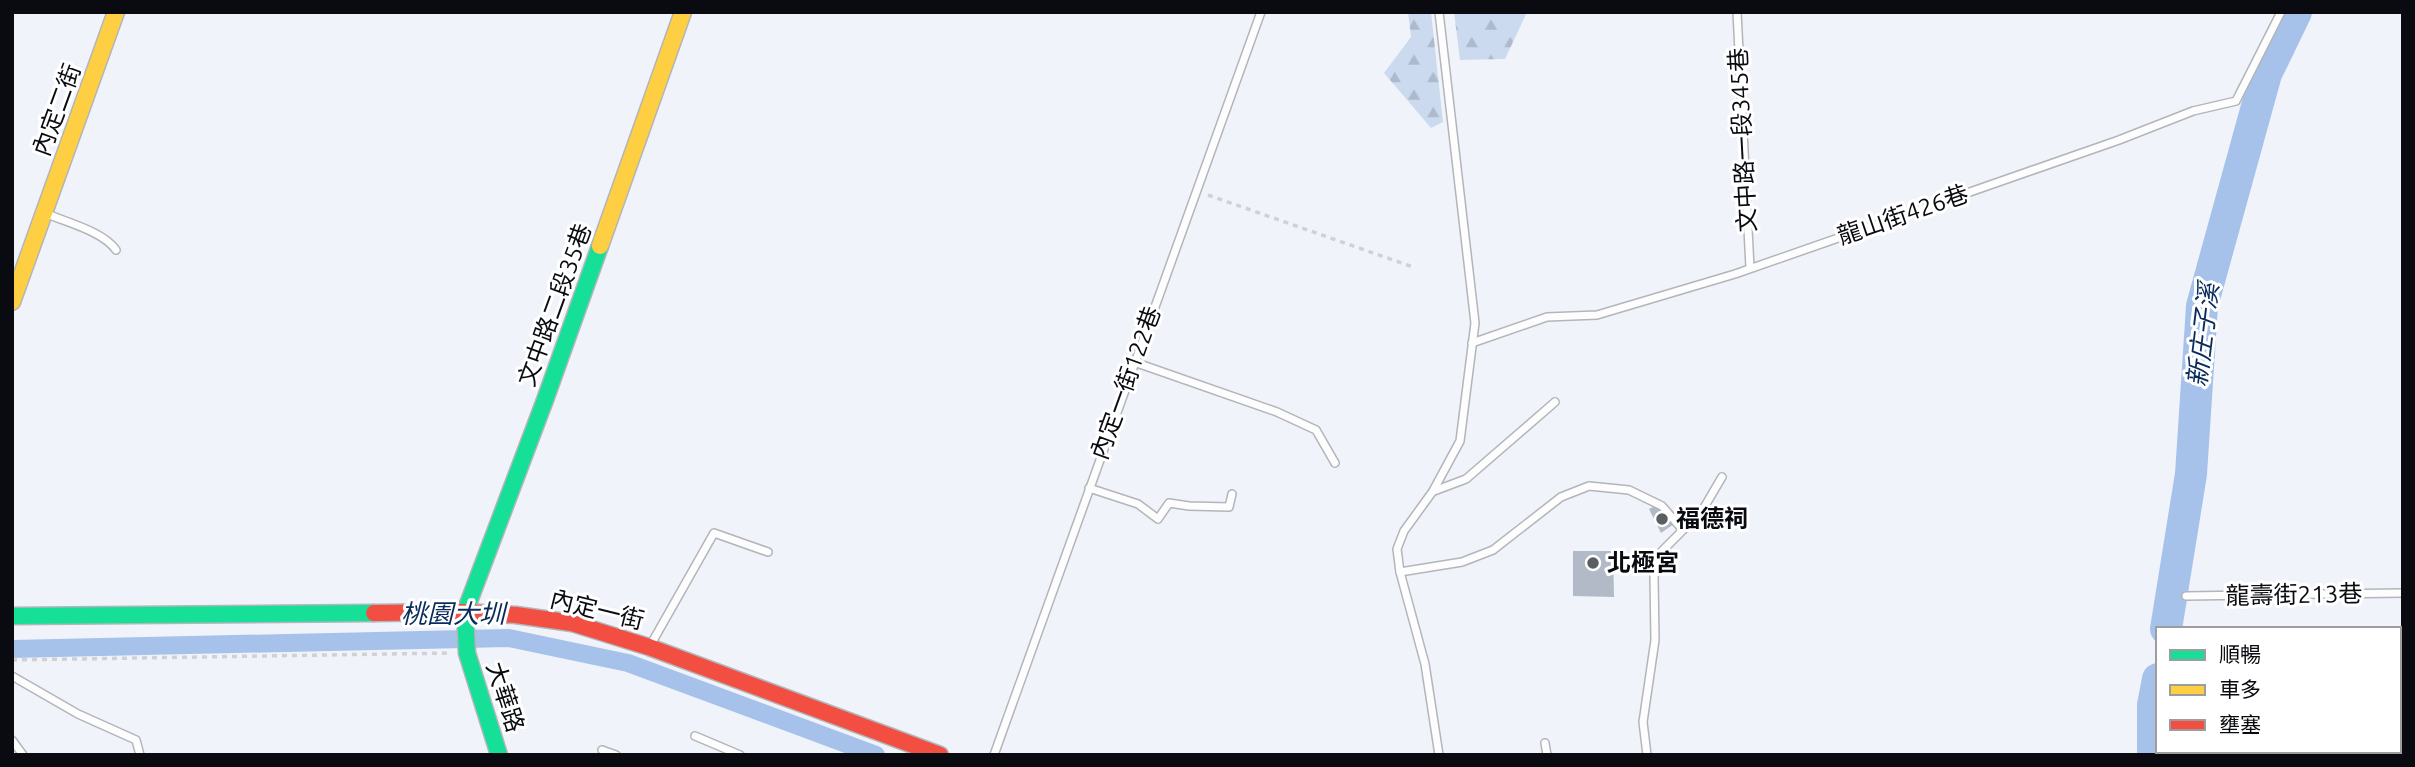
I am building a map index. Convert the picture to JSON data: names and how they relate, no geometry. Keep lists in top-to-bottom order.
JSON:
{
  "streets": {
    "street": [
      "內定二街",
      "文中路二段35巷",
      "內定一街",
      "大華路"
    ],
    "lane": [
      "文中路一段345巷",
      "龍山街426巷",
      "內定一街122巷",
      "龍壽街213巷"
    ]
  },
  "crossings": [
    ["文中路一段345巷", "龍山街426巷"],
    ["文中路二段35巷", "內定一街"],
    ["文中路二段35巷", "大華路"],
    ["內定一街", "大華路"]
  ],
  "water": ["新庄子溪", "桃園大圳"],
  "places": ["福德祠", "北極宮"],
  "legend": ["順暢", "車多", "壅塞"]
}
